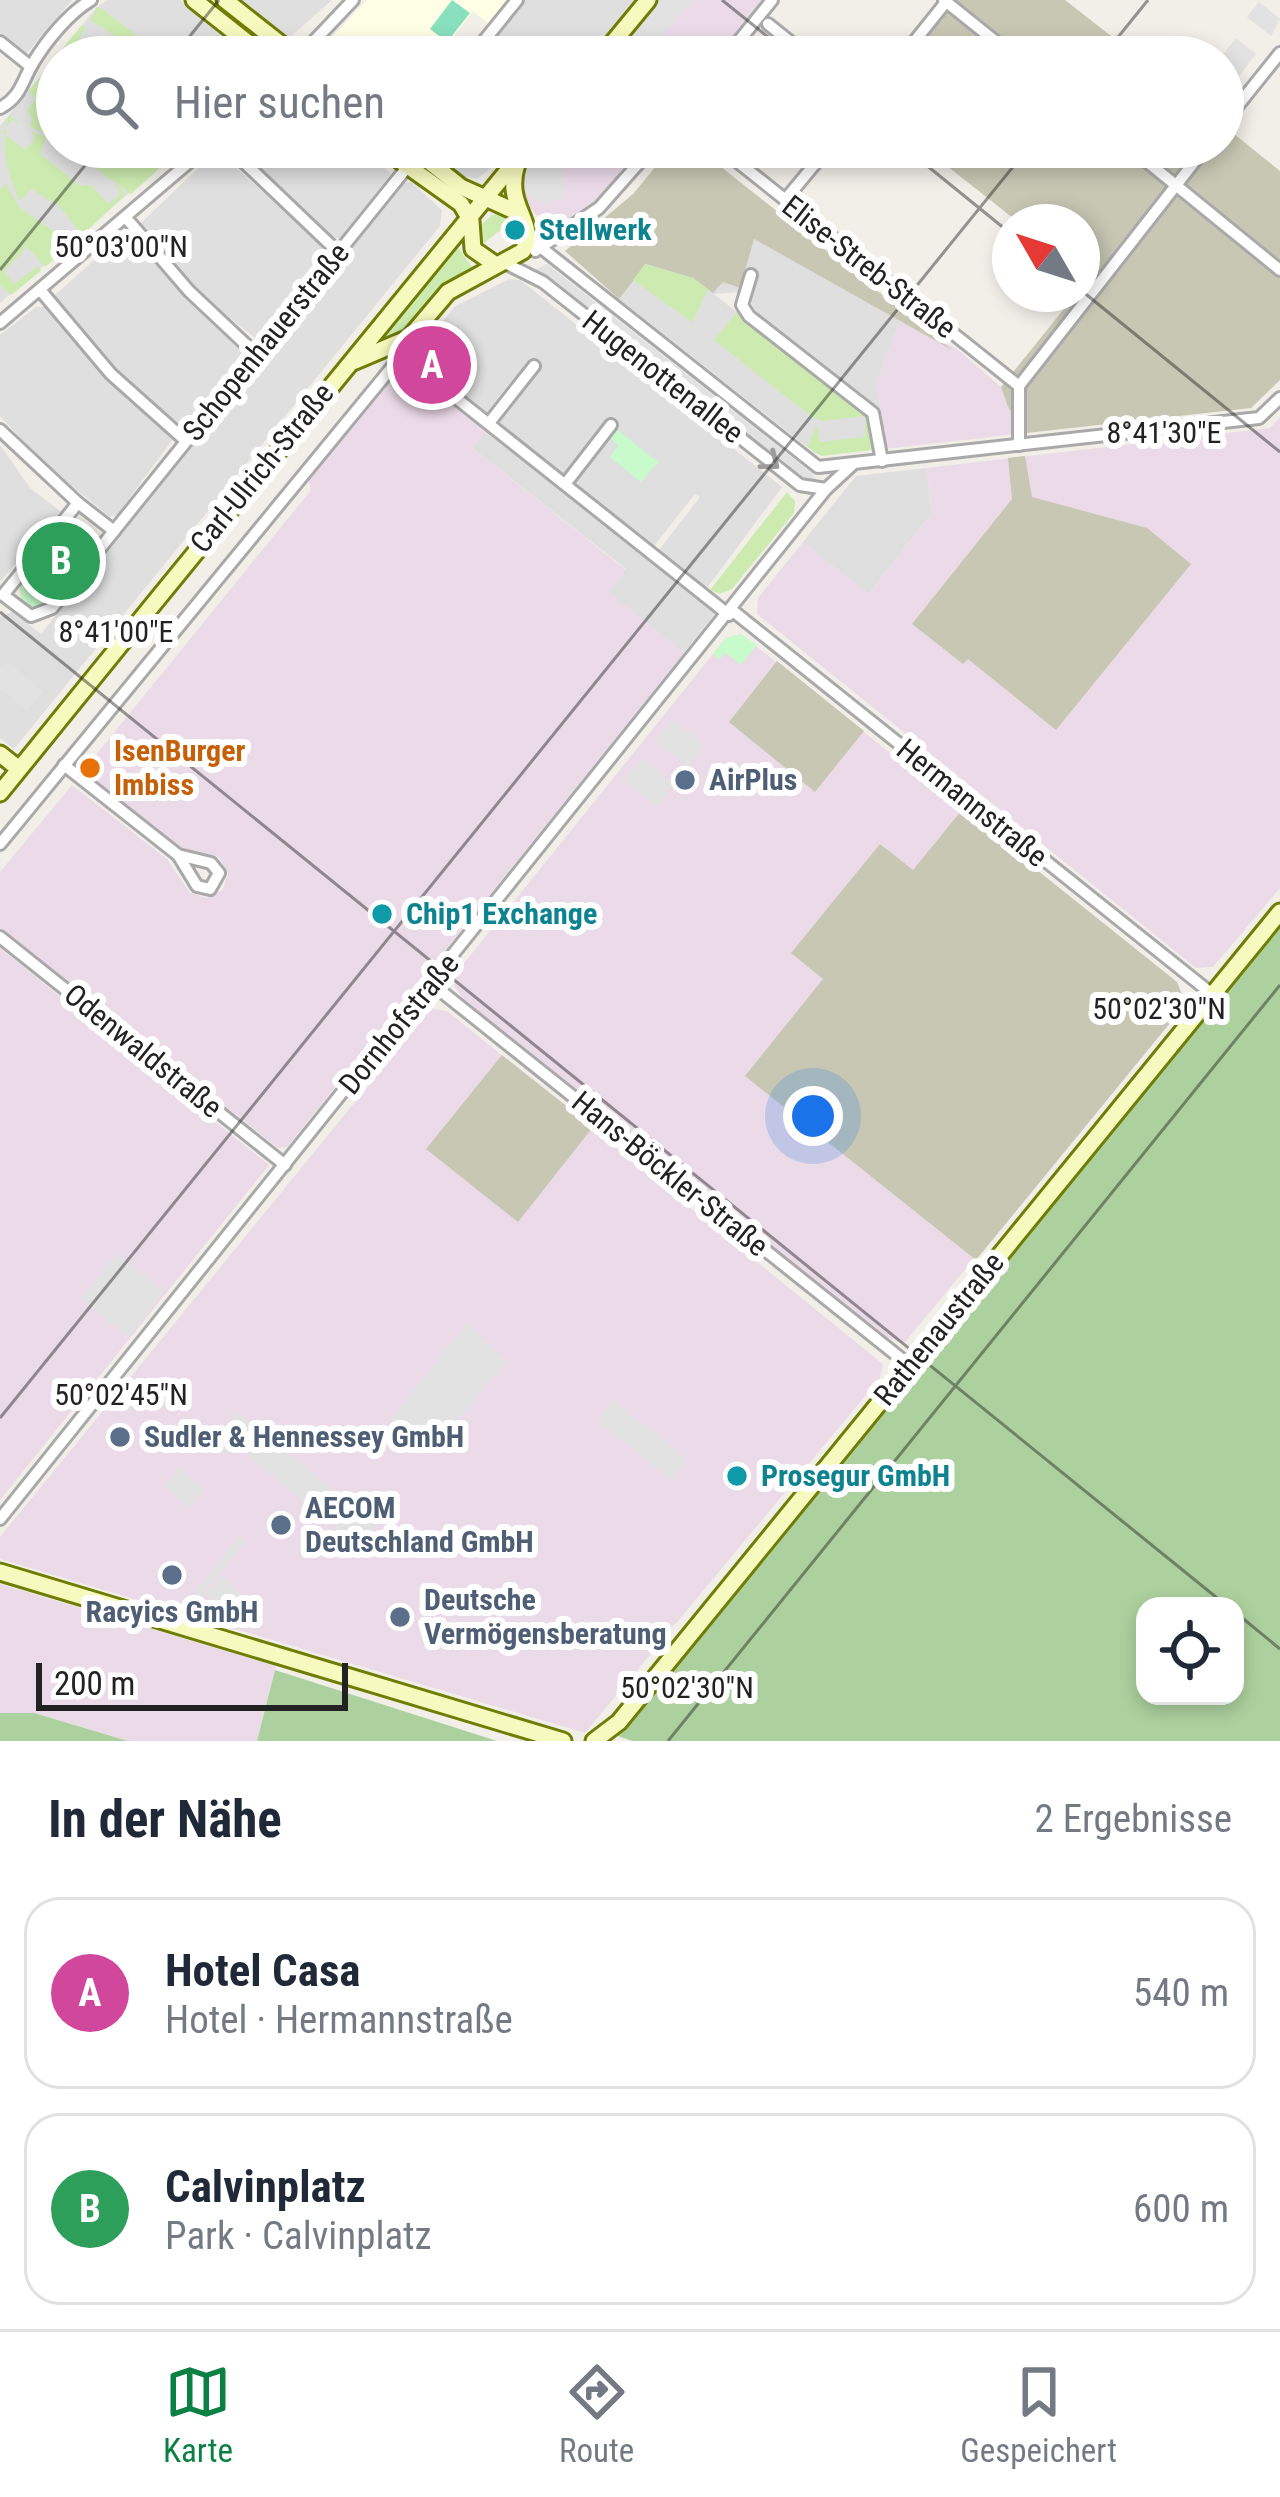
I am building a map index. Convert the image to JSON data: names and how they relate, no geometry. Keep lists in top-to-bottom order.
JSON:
{
  "streets": {
    "street": [
      "Elise-Streb-Straße",
      "Schopenhauerstraße",
      "Hugenottenallee",
      "Carl-Ulrich-Straße",
      "Hermannstraße",
      "Dornhofstraße",
      "Odenwaldstraße",
      "Hans-Böckler-Straße",
      "Rathenaustraße"
    ]
  },
  "crossings": [
    ["Hugenottenallee", "Carl-Ulrich-Straße"],
    ["Hugenottenallee", "Dornhofstraße"],
    ["Hermannstraße", "Dornhofstraße"],
    ["Hermannstraße", "Rathenaustraße"],
    ["Dornhofstraße", "Odenwaldstraße"],
    ["Dornhofstraße", "Hans-Böckler-Straße"],
    ["Hans-Böckler-Straße", "Rathenaustraße"]
  ],
  "places": [
    "Stellwerk",
    "IsenBurger Imbiss",
    "AirPlus",
    "Chip1 Exchange",
    "Sudler & Hennessey GmbH",
    "Prosegur GmbH",
    "AECOM Deutschland GmbH",
    "Racyics GmbH",
    "Deutsche Vermögensberatung"
  ],
  "scale_bar": "200 m",
  "north": "top left",
  "page": {
    "search": "Hier suchen",
    "pins": ["A", "B"],
    "scale": "200 m",
    "heading": ["In der Nähe", "2 Ergebnisse"],
    "list": [
      {
        "mark": "A",
        "name": "Hotel Casa",
        "note": "Hotel · Hermannstraße",
        "value": "540 m"
      },
      {
        "mark": "B",
        "name": "Calvinplatz",
        "note": "Park · Calvinplatz",
        "value": "600 m"
      }
    ],
    "nav": ["Karte", "Route", "Gespeichert"]
  },
  "coordinates": [
    "50°03'00\"N",
    "8°41'30\"E",
    "8°41'00\"E",
    "50°02'30\"N",
    "50°02'45\"N"
  ]
}
